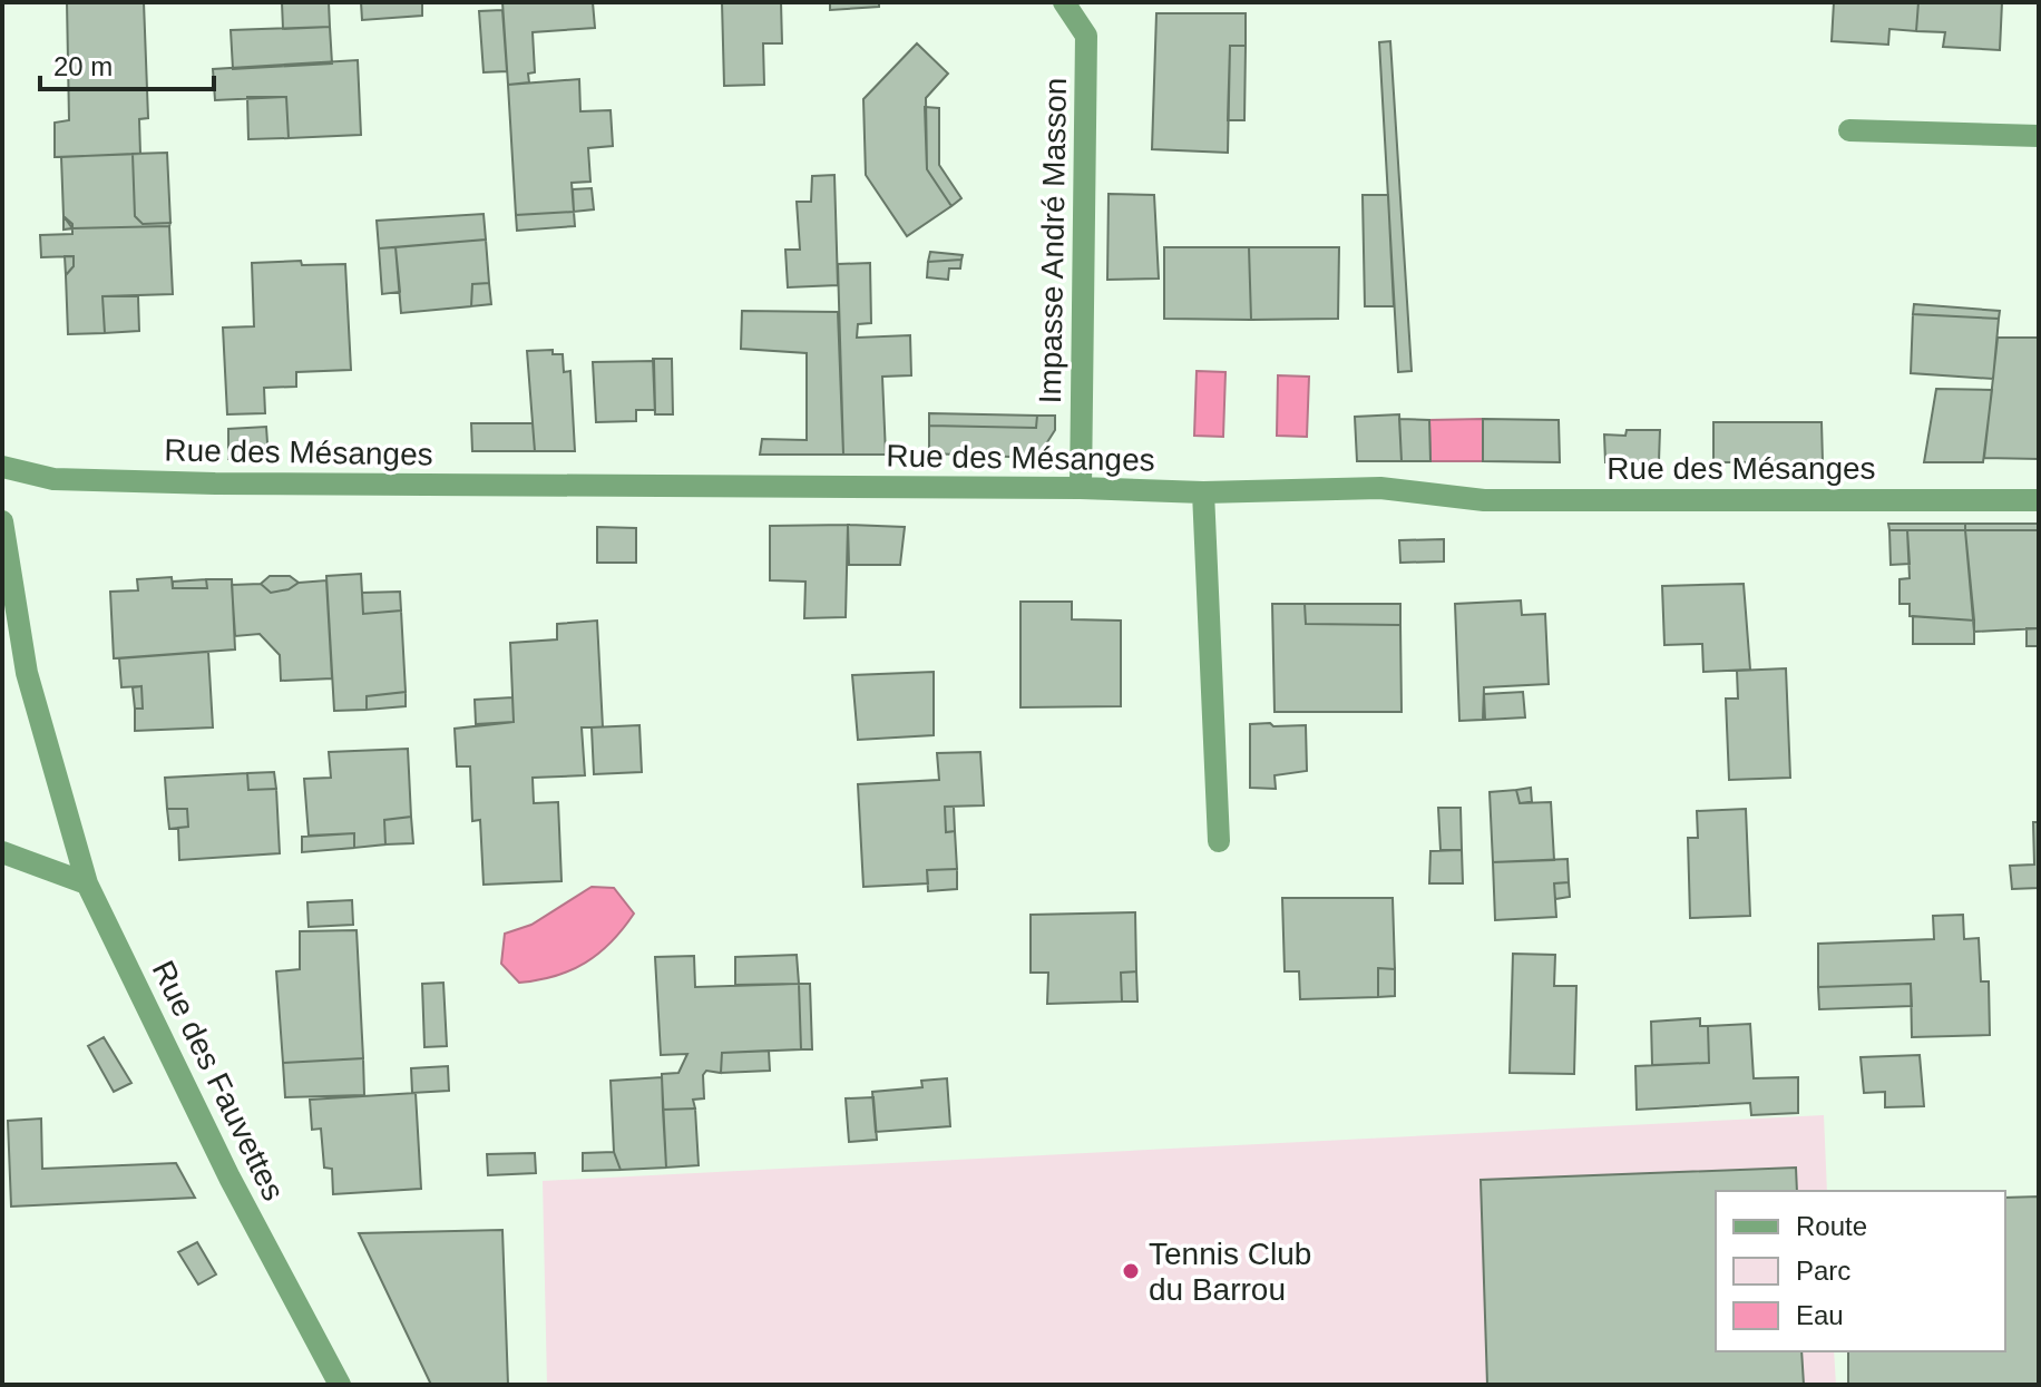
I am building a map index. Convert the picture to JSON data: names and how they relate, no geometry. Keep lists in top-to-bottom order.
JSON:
{
  "streets": {
    "street": ["Impasse André Masson", "Rue des Mésanges", "Rue des Fauvettes"]
  },
  "crossings": [
    ["Impasse André Masson", "Rue des Mésanges"]
  ],
  "places": ["Tennis Club du Barrou"],
  "legend": ["Route", "Parc", "Eau"],
  "scale_bar": "20 m"
}
